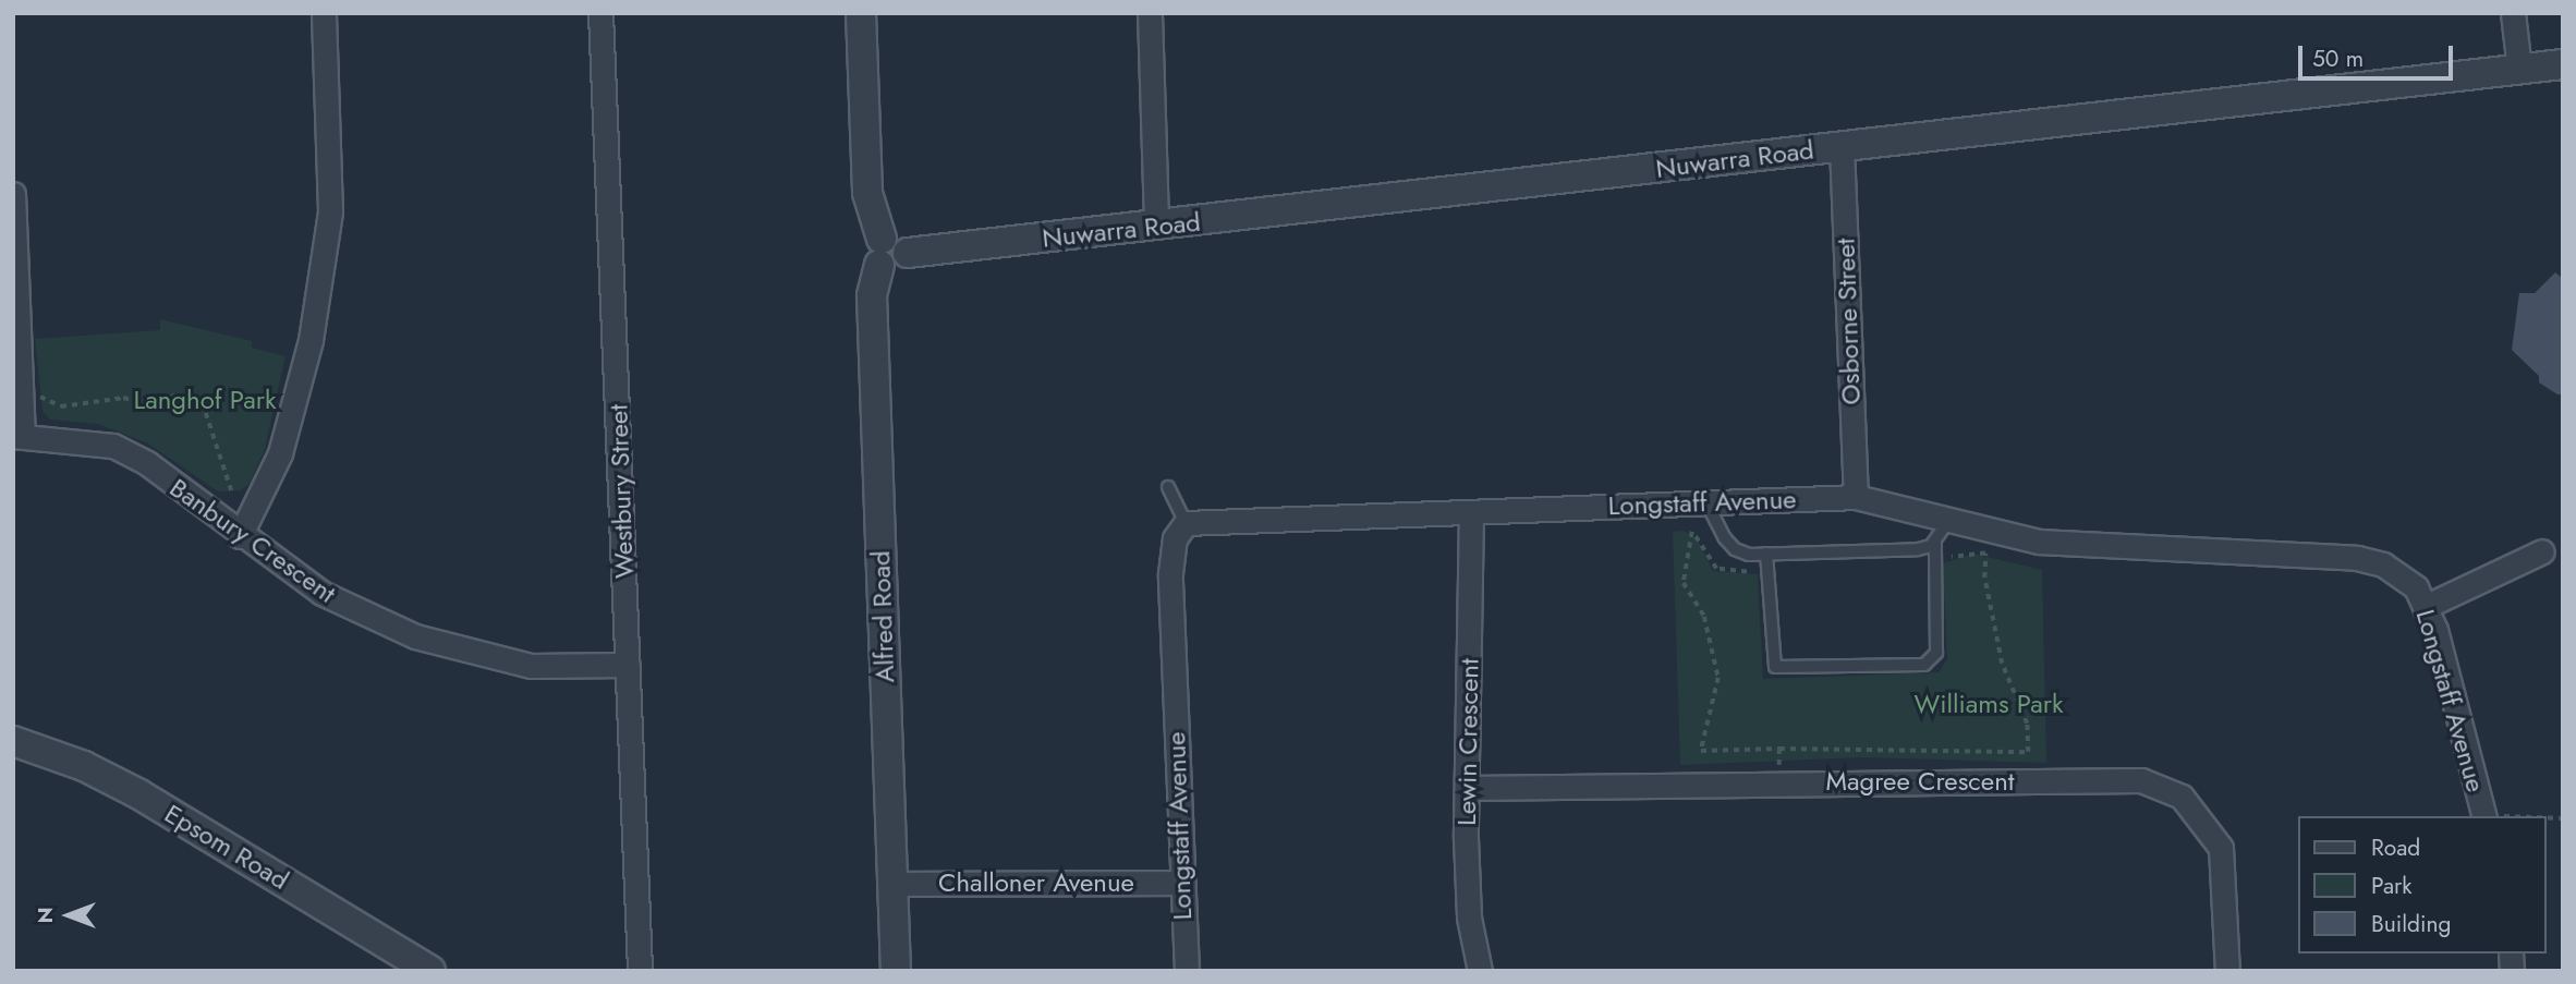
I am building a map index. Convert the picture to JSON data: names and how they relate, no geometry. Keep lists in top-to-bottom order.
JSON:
{
  "streets": {
    "street": [
      "Nuwarra Road",
      "Osborne Street",
      "Westbury Street",
      "Longstaff Avenue",
      "Banbury Crescent",
      "Alfred Road",
      "Lewin Crescent",
      "Magree Crescent",
      "Epsom Road",
      "Challoner Avenue"
    ]
  },
  "crossings": [
    ["Nuwarra Road", "Osborne Street"],
    ["Nuwarra Road", "Alfred Road"],
    ["Osborne Street", "Longstaff Avenue"],
    ["Westbury Street", "Banbury Crescent"],
    ["Longstaff Avenue", "Lewin Crescent"],
    ["Longstaff Avenue", "Challoner Avenue"],
    ["Alfred Road", "Challoner Avenue"],
    ["Lewin Crescent", "Magree Crescent"]
  ],
  "parks": ["Langhof Park", "Williams Park"],
  "legend": ["Road", "Park", "Building"],
  "scale_bar": "50 m",
  "north": "left"
}
